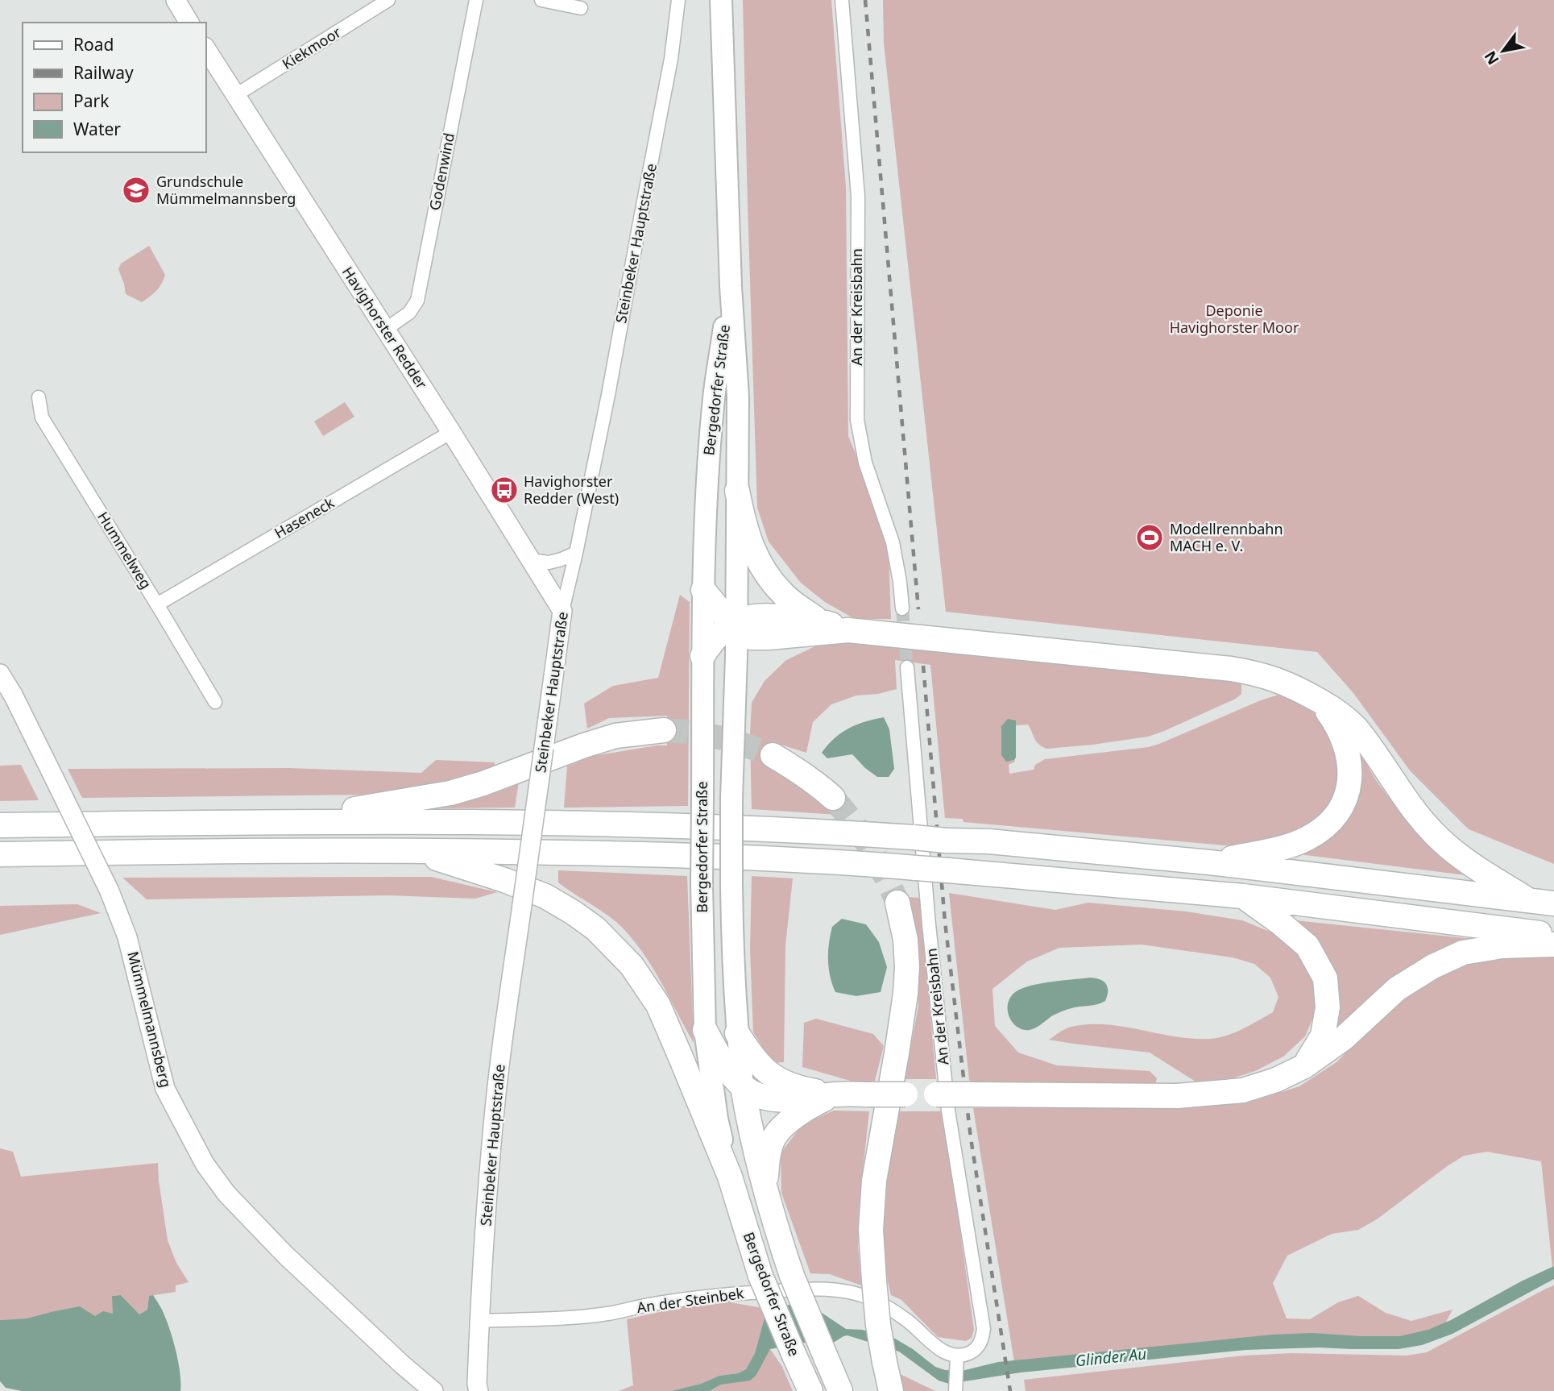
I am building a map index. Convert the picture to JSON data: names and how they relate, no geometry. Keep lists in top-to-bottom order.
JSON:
{
  "streets": {
    "highway": ["Bergedorfer Straße"],
    "street": [
      "Kiekmoor",
      "Godenwind",
      "Steinbeker Hauptstraße",
      "An der Kreisbahn",
      "Havighorster Redder",
      "Haseneck",
      "Hummelweg",
      "Mümmelmannsberg",
      "An der Steinbek"
    ]
  },
  "crossings": [
    ["Kiekmoor", "Havighorster Redder"],
    ["Godenwind", "Havighorster Redder"],
    ["Steinbeker Hauptstraße", "Havighorster Redder"],
    ["Steinbeker Hauptstraße", "An der Steinbek"],
    ["An der Kreisbahn", "An der Steinbek"],
    ["Havighorster Redder", "Haseneck"],
    ["Haseneck", "Hummelweg"]
  ],
  "water": ["Glinder Au"],
  "parks": ["Deponie Havighorster Moor"],
  "places": {
    "school or university": ["Grundschule Mümmelmannsberg"],
    "bus stop": ["Havighorster Redder (West)"],
    "sports": ["Modellrennbahn MACH e. V."]
  },
  "legend": [
    "Road",
    "Railway",
    "Park",
    "Water"
  ],
  "north": "bottom left"
}
